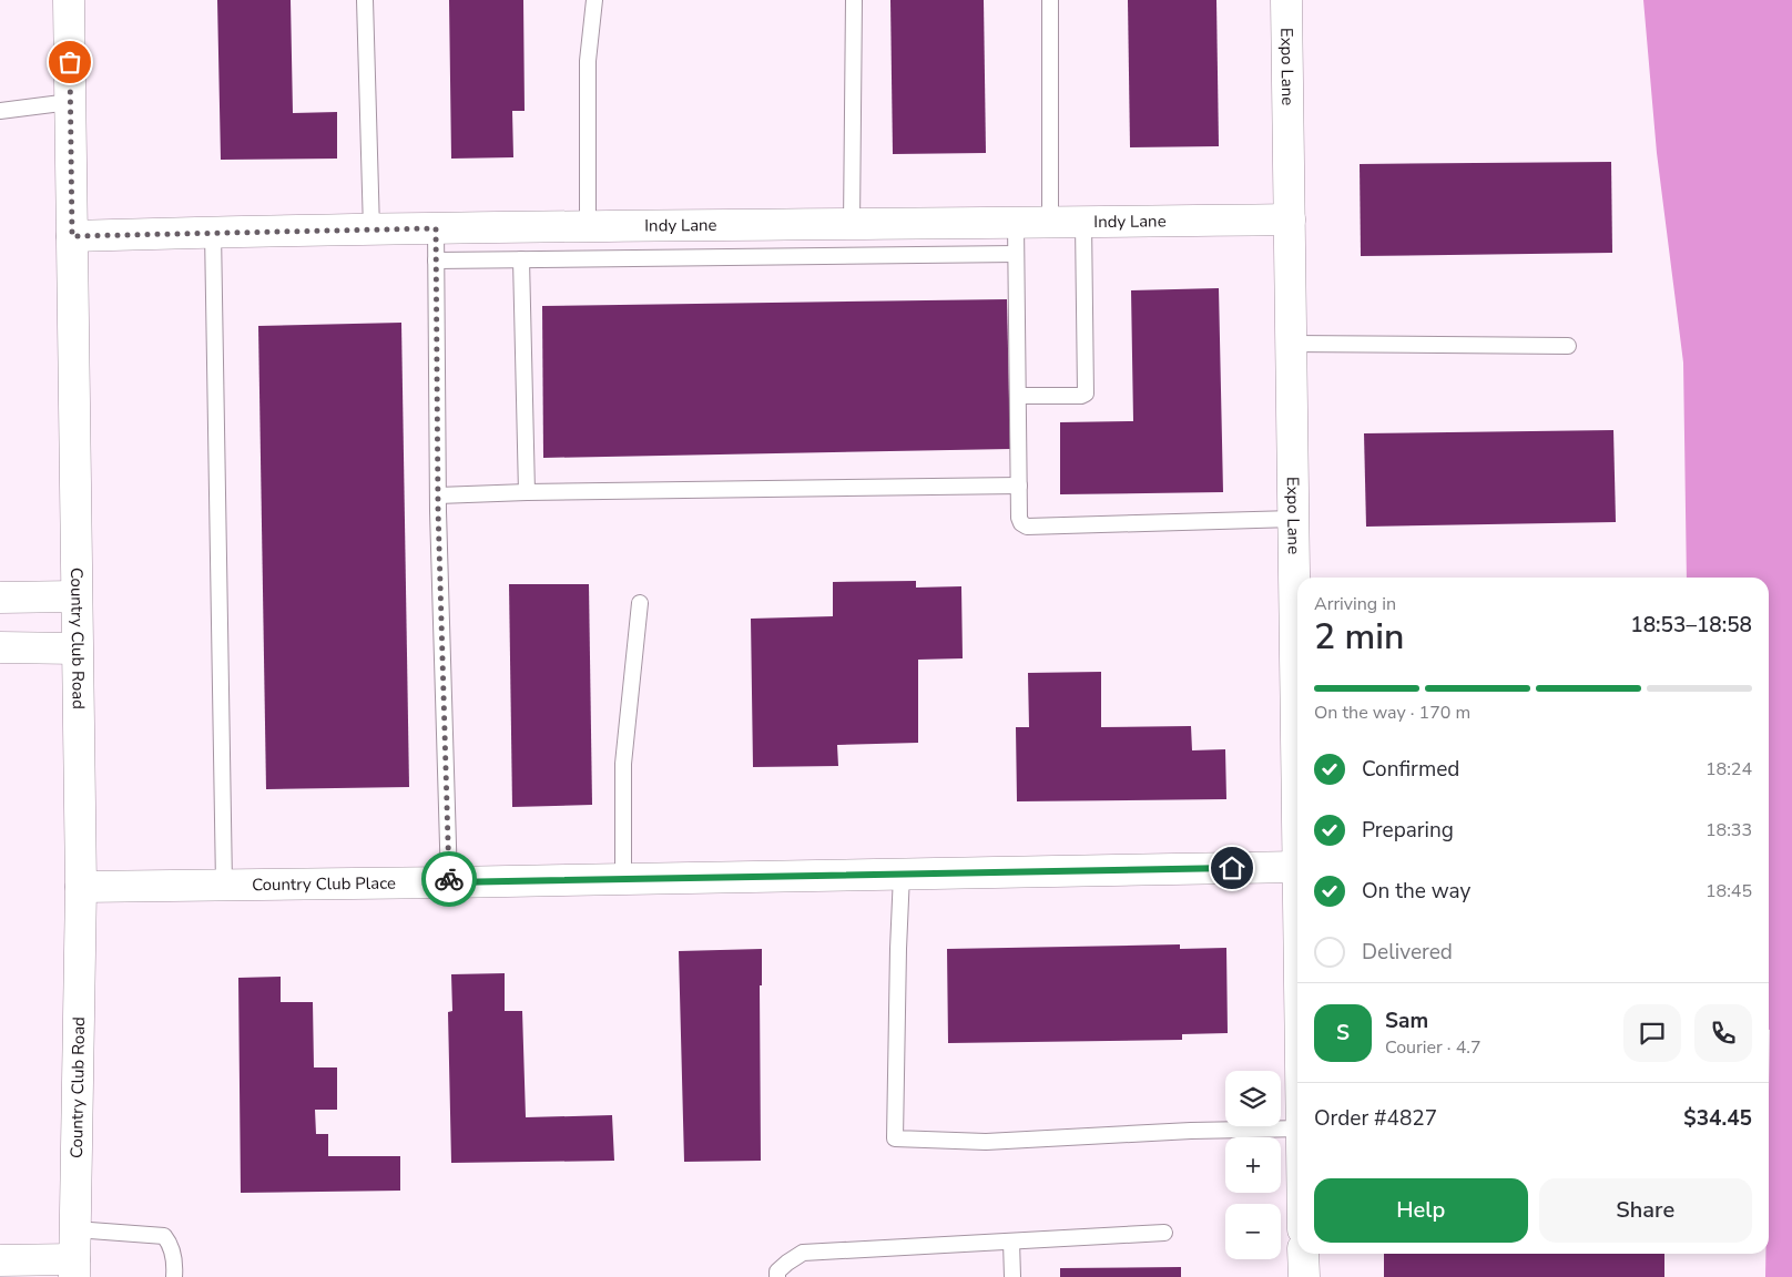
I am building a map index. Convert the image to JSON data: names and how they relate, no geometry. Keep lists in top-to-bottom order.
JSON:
{
  "streets": {
    "street": [
      "Expo Lane",
      "Indy Lane",
      "Country Club Road",
      "Country Club Place"
    ]
  },
  "crossings": [
    ["Expo Lane", "Indy Lane"],
    ["Indy Lane", "Country Club Road"],
    ["Country Club Road", "Country Club Place"]
  ],
  "page": {
    "heading": ["2 min", "Arriving in", "18:53–18:58"],
    "panel": [
      "Sam",
      "Courier · 4.7",
      "Order #4827",
      "$34.45"
    ],
    "bar": "On the way · 170 m",
    "list": [
      ["Confirmed", "18:24"],
      ["Preparing", "18:33"],
      ["On the way", "18:45"],
      "Delivered"
    ],
    "round": "S",
    "map_buttons": ["+", "−"],
    "buttons": ["Help", "Share"]
  }
}
